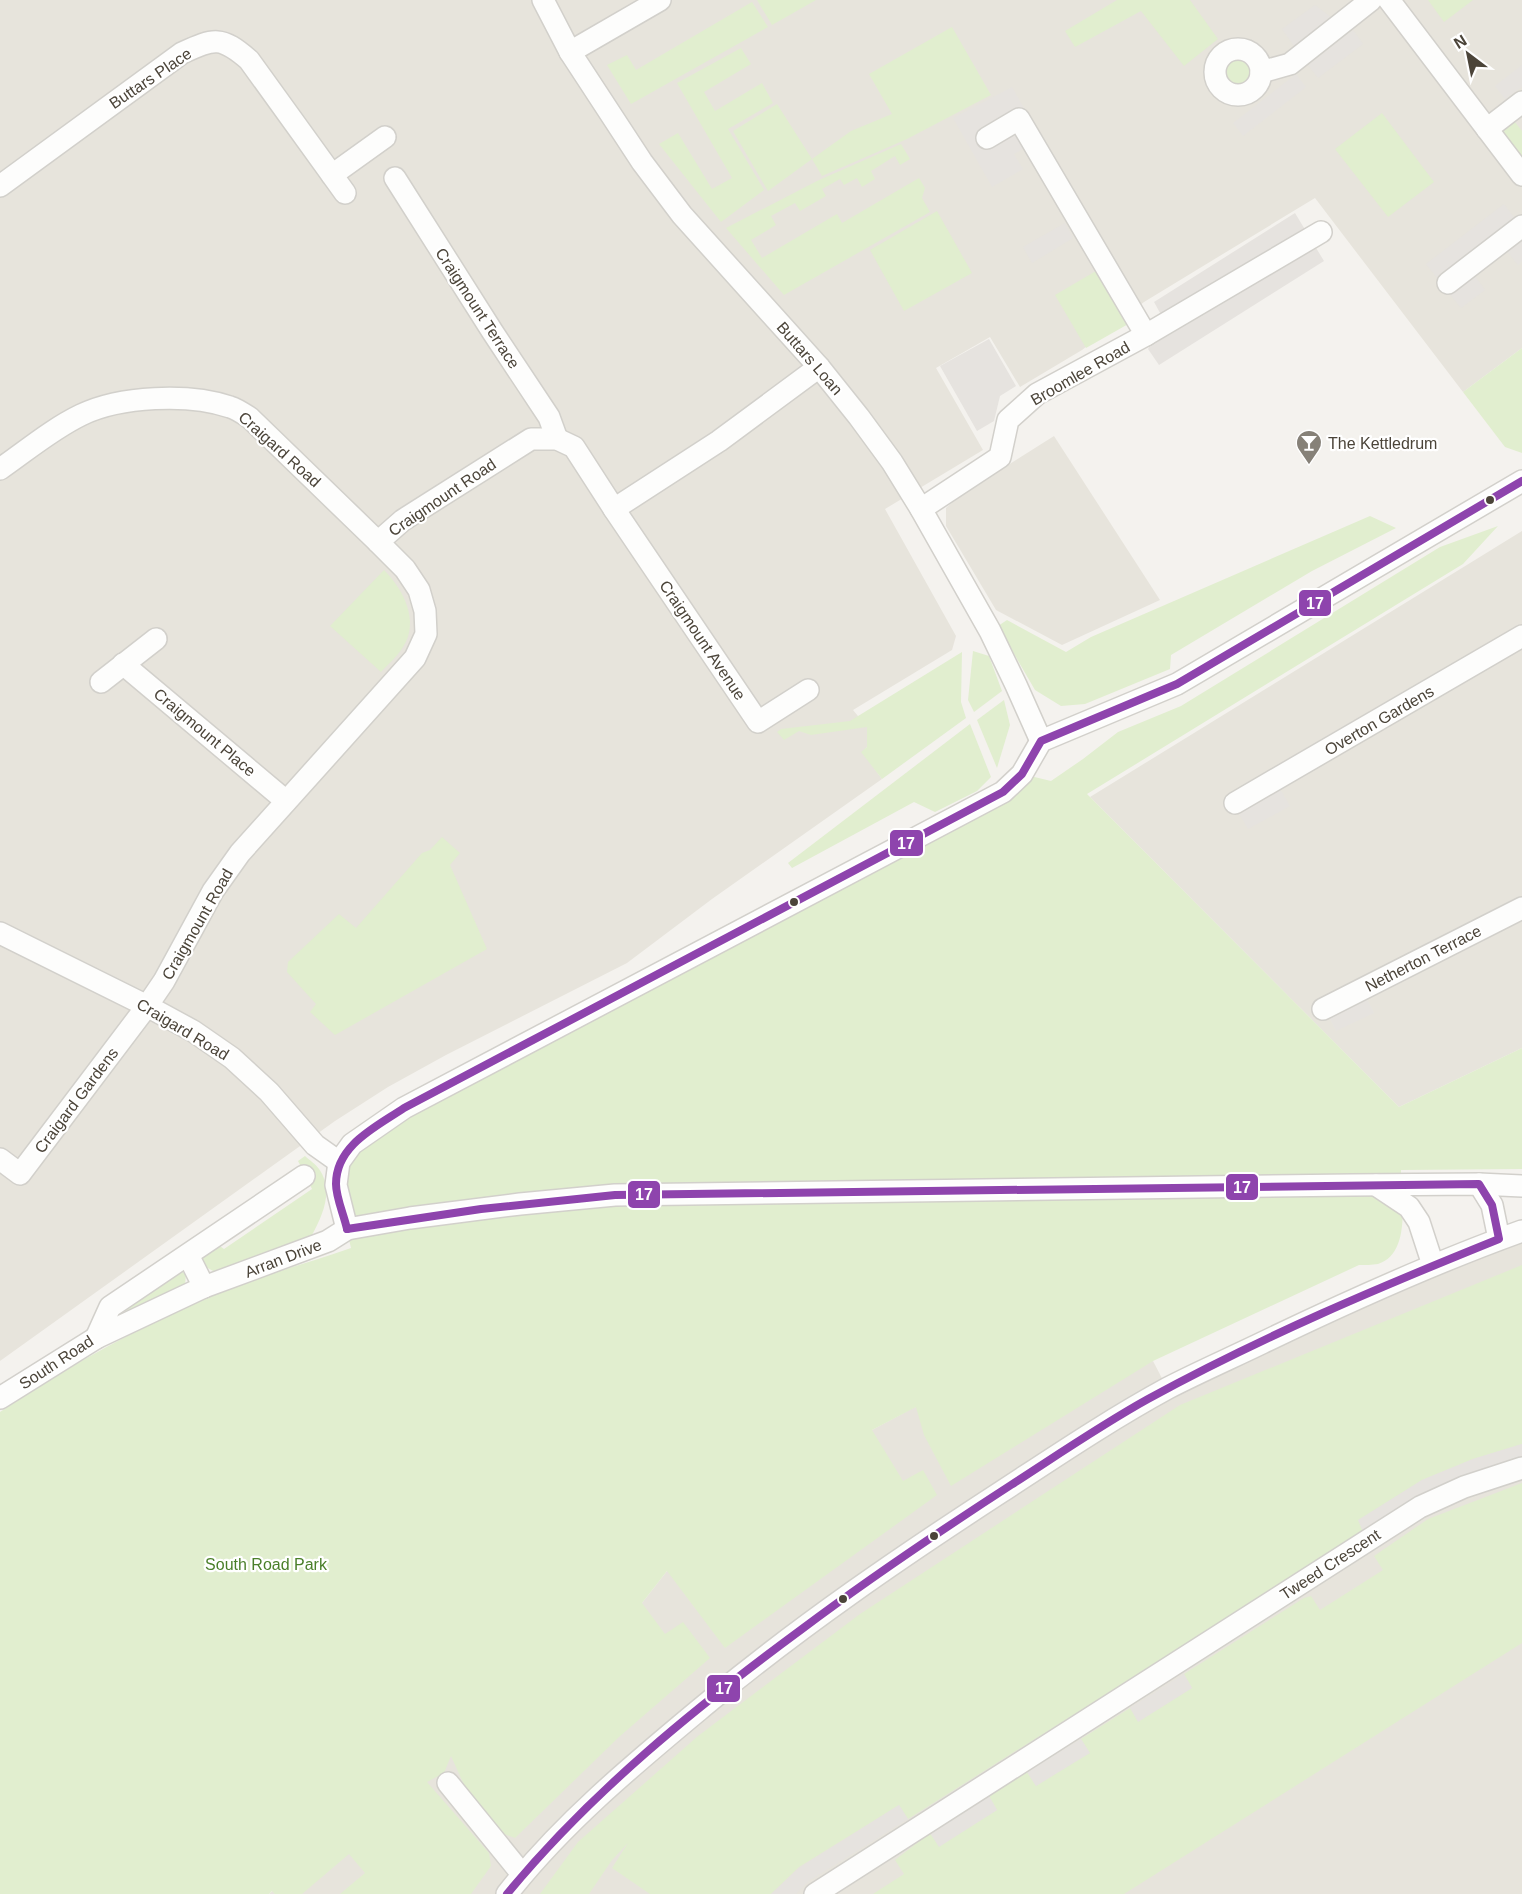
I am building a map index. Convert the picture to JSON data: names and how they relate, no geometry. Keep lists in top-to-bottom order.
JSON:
{
  "streets": {
    "street": [
      "Buttars Place",
      "Craigmount Terrace",
      "Buttars Loan",
      "Broomlee Road",
      "Craigard Road",
      "Craigmount Road",
      "Craigmount Avenue",
      "Overton Gardens",
      "Craigmount Place",
      "Netherton Terrace",
      "Craigard Gardens",
      "Arran Drive",
      "South Road",
      "Tweed Crescent"
    ]
  },
  "crossings": [
    ["Craigmount Terrace", "Craigmount Road"],
    ["Buttars Loan", "Broomlee Road"],
    ["Craigard Road", "Craigmount Road"],
    ["Craigard Road", "Craigard Gardens"],
    ["Craigmount Road", "Craigmount Place"],
    ["Craigmount Road", "Craigard Gardens"],
    ["Arran Drive", "South Road"]
  ],
  "parks": ["South Road Park"],
  "places": {
    "bar": ["The Kettledrum"]
  },
  "lines": ["transit line 17"],
  "north": "top left"
}
